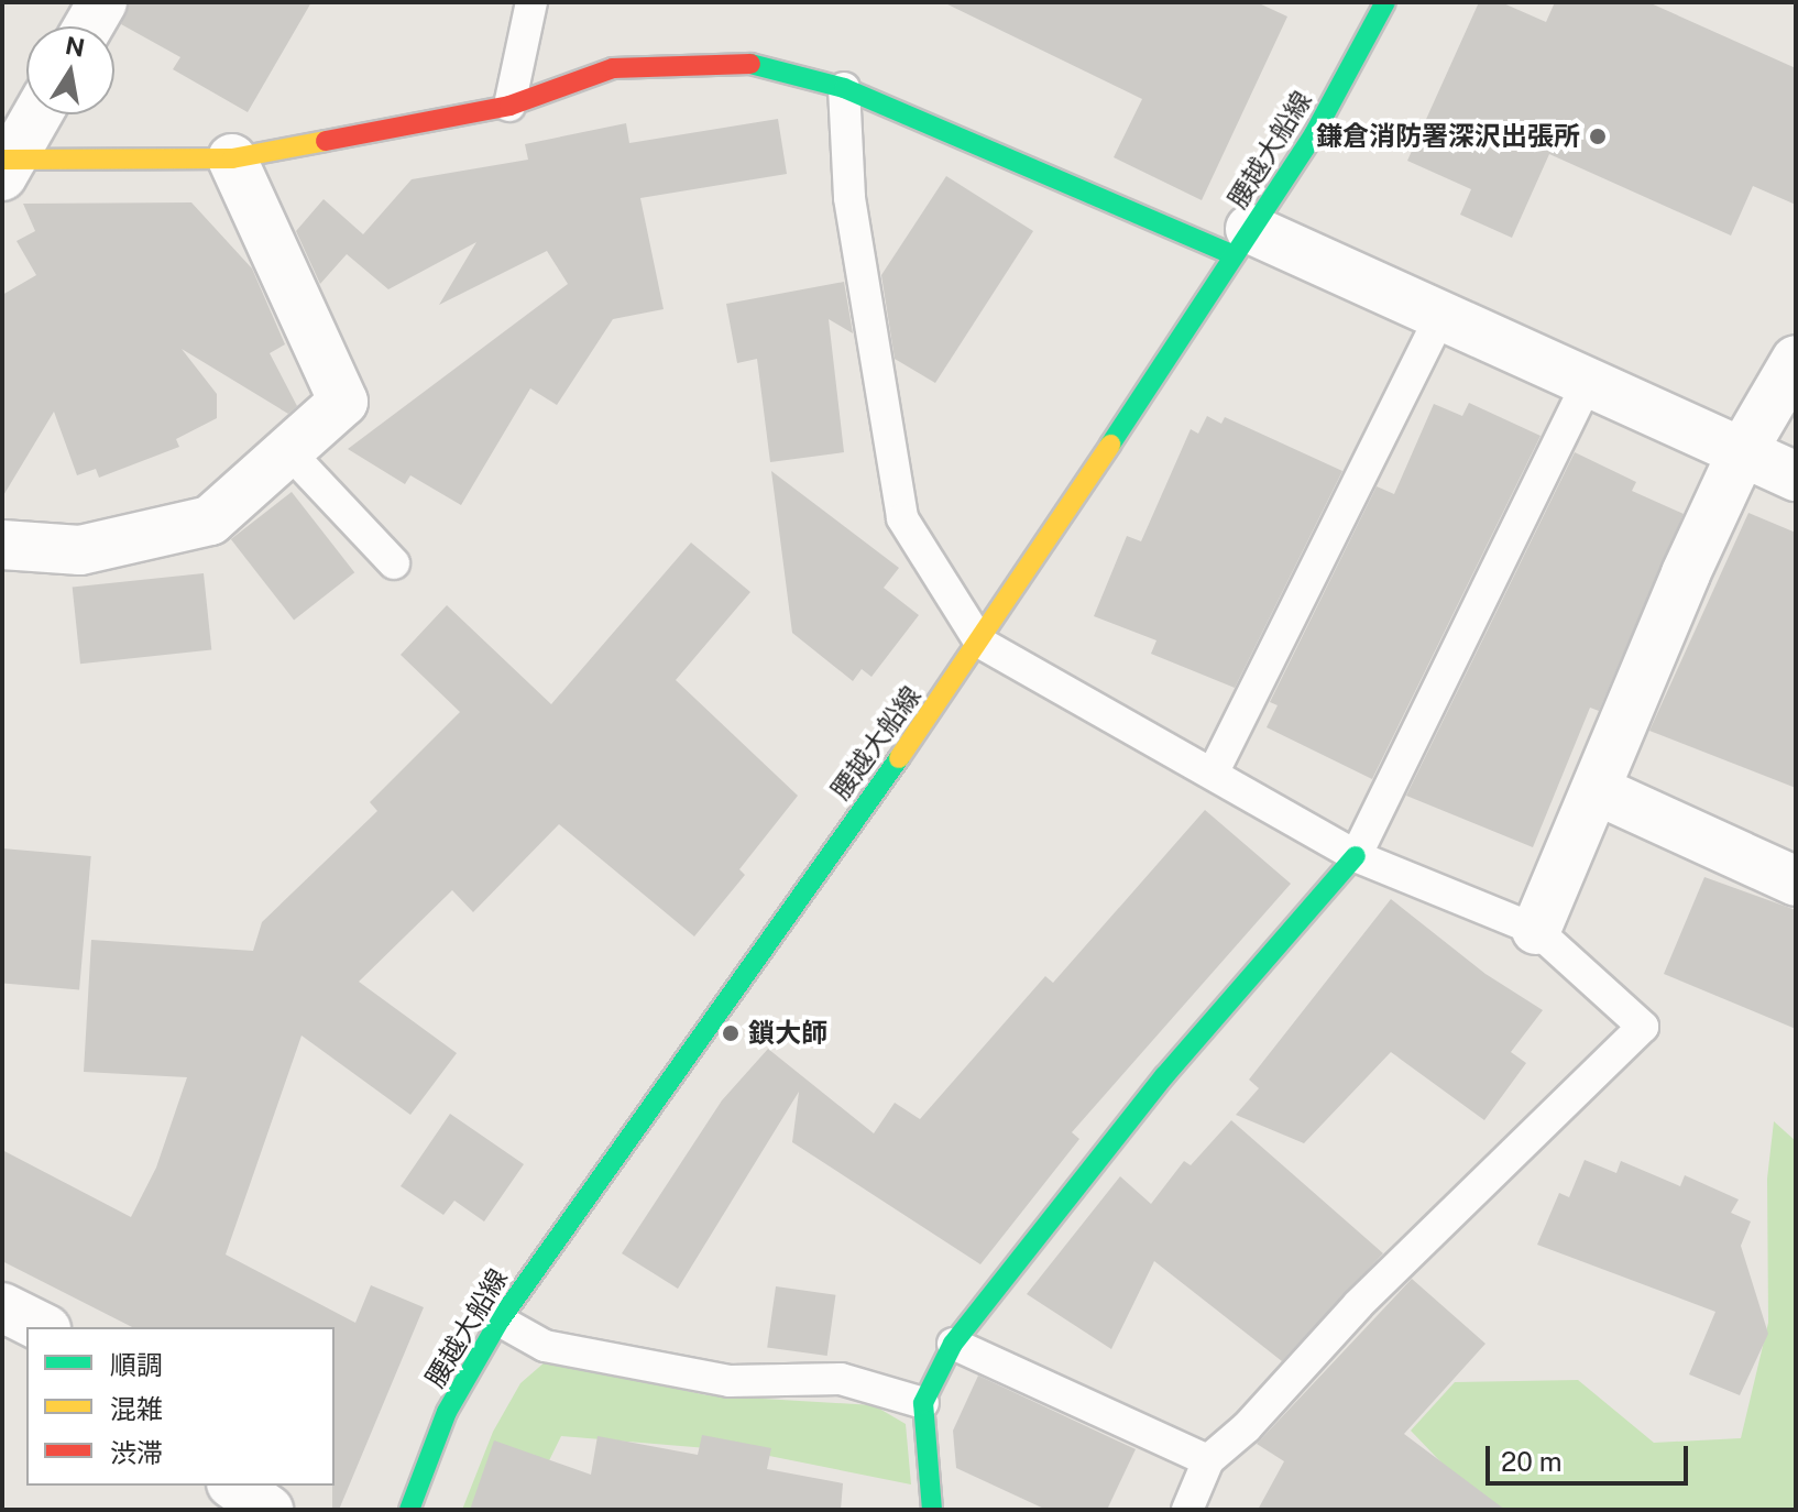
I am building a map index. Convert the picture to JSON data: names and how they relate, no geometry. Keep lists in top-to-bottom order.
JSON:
{
  "streets": {
    "street": ["腰越大船線"]
  },
  "places": ["鎌倉消防署深沢出張所", "鎖大師"],
  "legend": ["順調", "混雑", "渋滞"],
  "scale_bar": "20 m",
  "north": "top"
}
